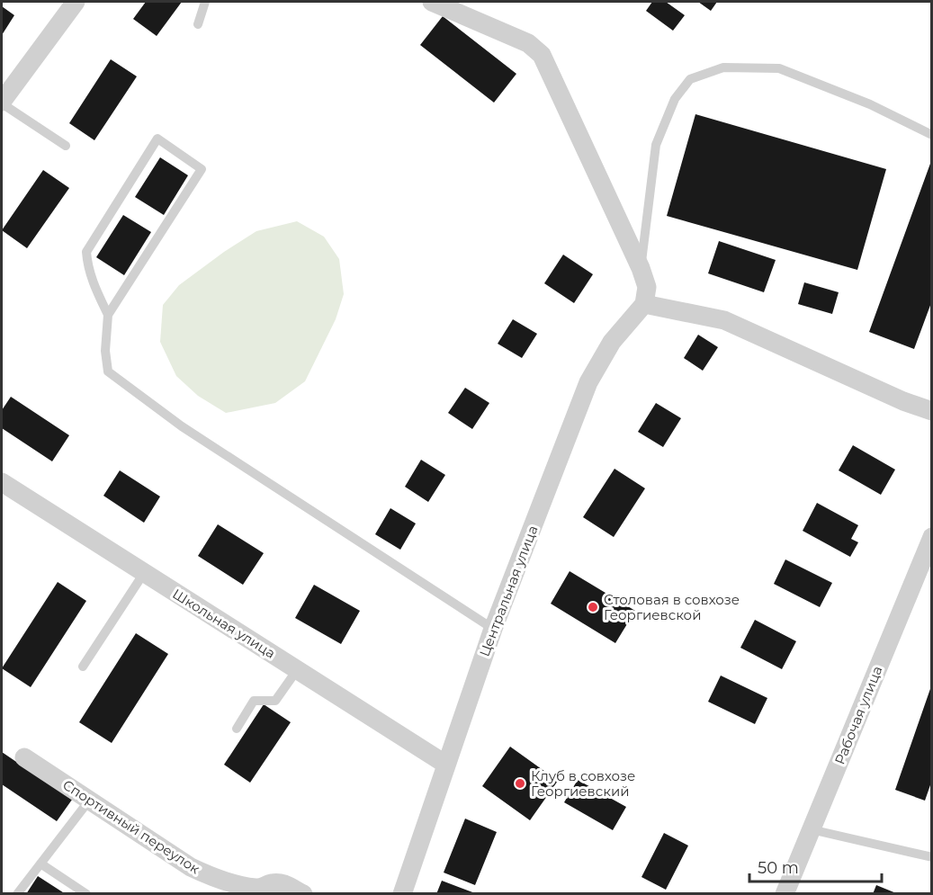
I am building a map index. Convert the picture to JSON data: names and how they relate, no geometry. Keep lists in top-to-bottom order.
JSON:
{
  "streets": {
    "street": [
      "Центральная улица",
      "Школьная улица",
      "Рабочая улица",
      "Спортивный переулок"
    ]
  },
  "crossings": [
    ["Центральная улица", "Школьная улица"]
  ],
  "places": ["Столовая в совхозе Георгиевской", "Клуб в совхозе Георгиевский"],
  "scale_bar": "50 m"
}
